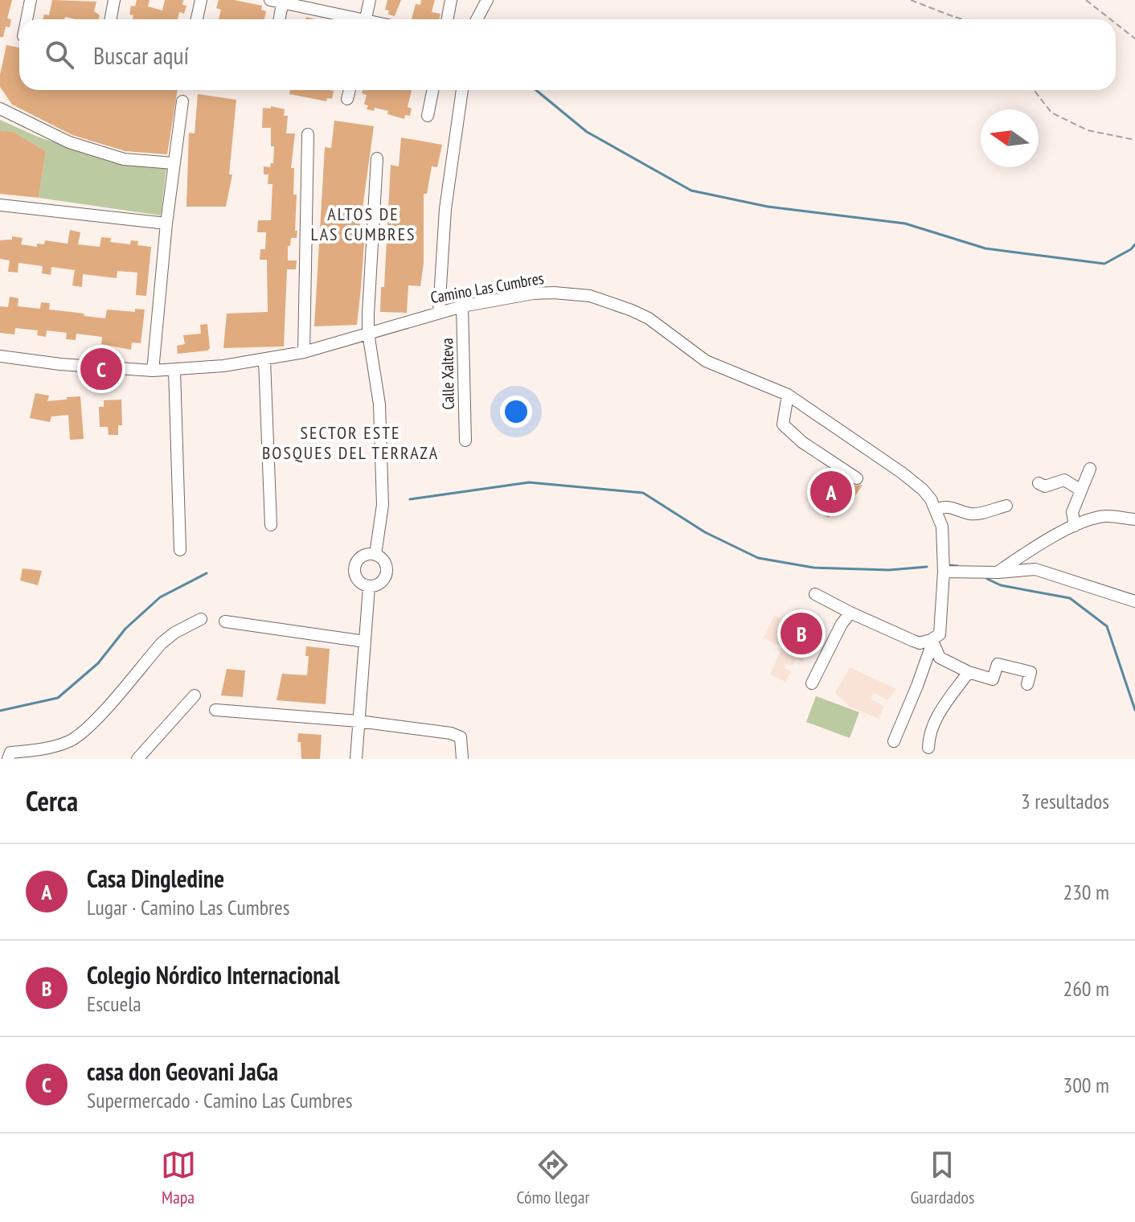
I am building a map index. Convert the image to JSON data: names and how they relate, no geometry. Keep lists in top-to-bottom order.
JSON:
{
  "streets": {
    "street": ["Camino Las Cumbres", "Calle Xalteva"]
  },
  "crossings": [
    ["Camino Las Cumbres", "Calle Xalteva"]
  ],
  "districts": ["ALTOS DE LAS CUMBRES", "SECTOR ESTE BOSQUES DEL TERRAZA"],
  "north": "left",
  "page": {
    "search": "Buscar aquí",
    "pins": ["C", "A", "B"],
    "heading": ["Cerca", "3 resultados"],
    "list": [
      {
        "mark": "A",
        "name": "Casa Dingledine",
        "note": "Lugar · Camino Las Cumbres",
        "value": "230 m"
      },
      {
        "mark": "B",
        "name": "Colegio Nórdico Internacional",
        "note": "Escuela",
        "value": "260 m"
      },
      {
        "mark": "C",
        "name": "casa don Geovani JaGa",
        "note": "Supermercado · Camino Las Cumbres",
        "value": "300 m"
      }
    ],
    "nav": ["Mapa", "Cómo llegar", "Guardados"]
  }
}
